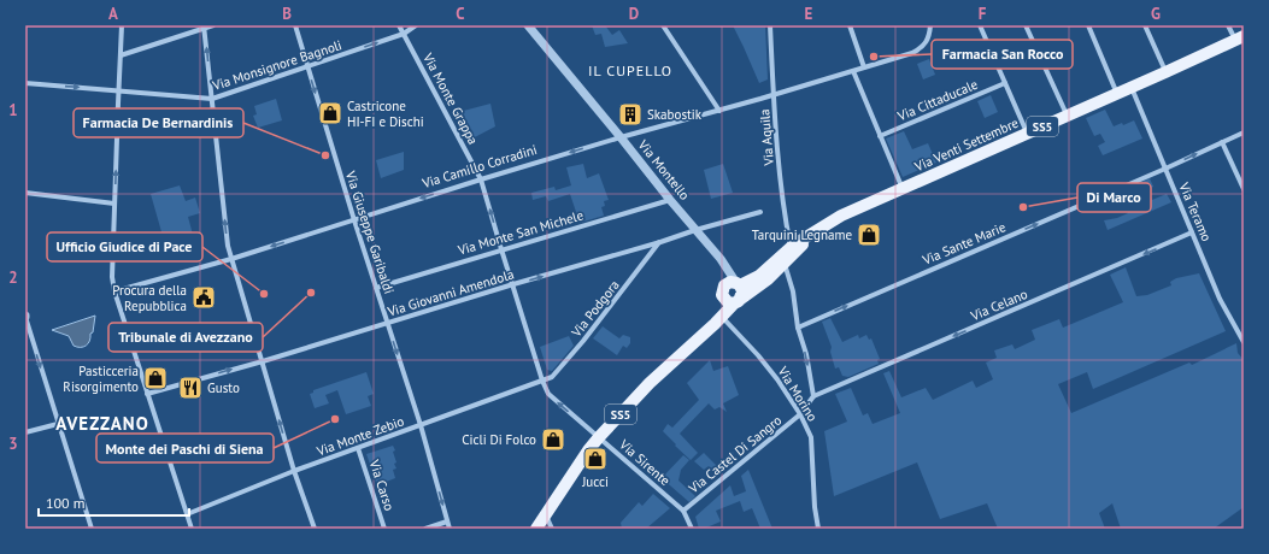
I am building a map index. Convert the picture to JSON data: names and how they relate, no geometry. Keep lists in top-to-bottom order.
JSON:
{
  "streets": {
    "main road": ["SS5", "Via Venti Settembre"],
    "street": [
      "Via Monsignore Bagnoli",
      "Via Monte Grappa",
      "Via Cittaducale",
      "Via Aquila",
      "Via Camillo Corradini",
      "Via Montello",
      "Via Teramo",
      "Via Giuseppe Garibaldi",
      "Via Monte San Michele",
      "Via Sante Marie",
      "Via Giovanni Amendola",
      "Via Celano",
      "Via Podgora",
      "Via Morino",
      "Via Monte Zebio",
      "Via Castel Di Sangro",
      "Via Sirente",
      "Via Carso"
    ]
  },
  "crossings": [
    ["Via Monsignore Bagnoli", "Via Monte Grappa"],
    ["Via Monsignore Bagnoli", "Via Giuseppe Garibaldi"],
    ["Via Monte Grappa", "SS5"],
    ["Via Monte Grappa", "Via Camillo Corradini"],
    ["Via Monte Grappa", "Via Monte San Michele"],
    ["Via Monte Grappa", "Via Giovanni Amendola"],
    ["Via Monte Grappa", "Via Podgora"],
    ["Via Monte Grappa", "Via Monte Zebio"],
    ["Via Monte Grappa", "Via Sirente"],
    ["SS5", "Via Morino"],
    ["SS5", "Via Sirente"],
    ["Via Aquila", "Via Venti Settembre"],
    ["Via Aquila", "Via Camillo Corradini"],
    ["Via Venti Settembre", "Via Montello"],
    ["Via Venti Settembre", "Via Teramo"],
    ["Via Camillo Corradini", "Via Montello"],
    ["Via Camillo Corradini", "Via Giuseppe Garibaldi"],
    ["Via Montello", "Via Monte San Michele"],
    ["Via Montello", "Via Giovanni Amendola"],
    ["Via Teramo", "Via Sante Marie"],
    ["Via Teramo", "Via Celano"],
    ["Via Giuseppe Garibaldi", "Via Monte San Michele"],
    ["Via Giuseppe Garibaldi", "Via Giovanni Amendola"],
    ["Via Giuseppe Garibaldi", "Via Monte Zebio"],
    ["Via Giovanni Amendola", "Via Podgora"],
    ["Via Podgora", "Via Monte Zebio"],
    ["Via Morino", "Via Castel Di Sangro"],
    ["Via Monte Zebio", "Via Carso"],
    ["Via Castel Di Sangro", "Via Sirente"]
  ],
  "one_way": [
    "Via Monsignore Bagnoli",
    "Via Camillo Corradini",
    "Via Giuseppe Garibaldi",
    "Via Sante Marie",
    "Via Giovanni Amendola",
    "Via Celano"
  ],
  "districts": ["IL CUPELLO", "AVEZZANO"],
  "places": {
    "other": [
      "Farmacia San Rocco",
      "Farmacia De Bernardinis",
      "Di Marco",
      "Tribunale di Avezzano",
      "Ufficio Giudice di Pace",
      "Monte dei Paschi di Siena"
    ],
    "shop": [
      "Castricone HI-FI e Dischi",
      "Tarquini Legname",
      "Pasticceria Risorgimento",
      "Cicli Di Folco",
      "Jucci"
    ],
    "building": ["Skabostik"],
    "public building": ["Procura della Repubblica"],
    "restaurant": ["Gusto"]
  },
  "scale_bar": "100 m",
  "grid": {
    "columns": [
      "A",
      "B",
      "C",
      "D",
      "E",
      "F",
      "G"
    ],
    "rows": ["1", "2", "3"]
  }
}
